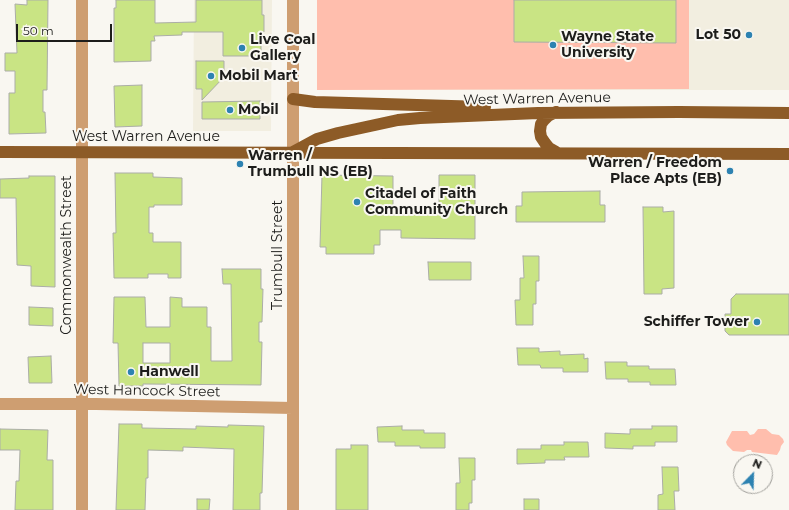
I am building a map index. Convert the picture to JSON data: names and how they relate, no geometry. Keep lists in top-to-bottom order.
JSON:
{
  "streets": {
    "main road": ["West Warren Avenue"],
    "street": ["Commonwealth Street", "Trumbull Street", "West Hancock Street"]
  },
  "crossings": [
    ["West Warren Avenue", "Commonwealth Street"],
    ["West Warren Avenue", "Trumbull Street"],
    ["Commonwealth Street", "West Hancock Street"],
    ["Trumbull Street", "West Hancock Street"]
  ],
  "places": [
    "Lot 50",
    "Wayne State University",
    "Live Coal Gallery",
    "Mobil Mart",
    "Mobil",
    "Warren / Trumbull NS (EB)",
    "Warren / Freedom Place Apts (EB)",
    "Citadel of Faith Community Church",
    "Schiffer Tower",
    "Hanwell"
  ],
  "scale_bar": "50 m",
  "north": "top right"
}
